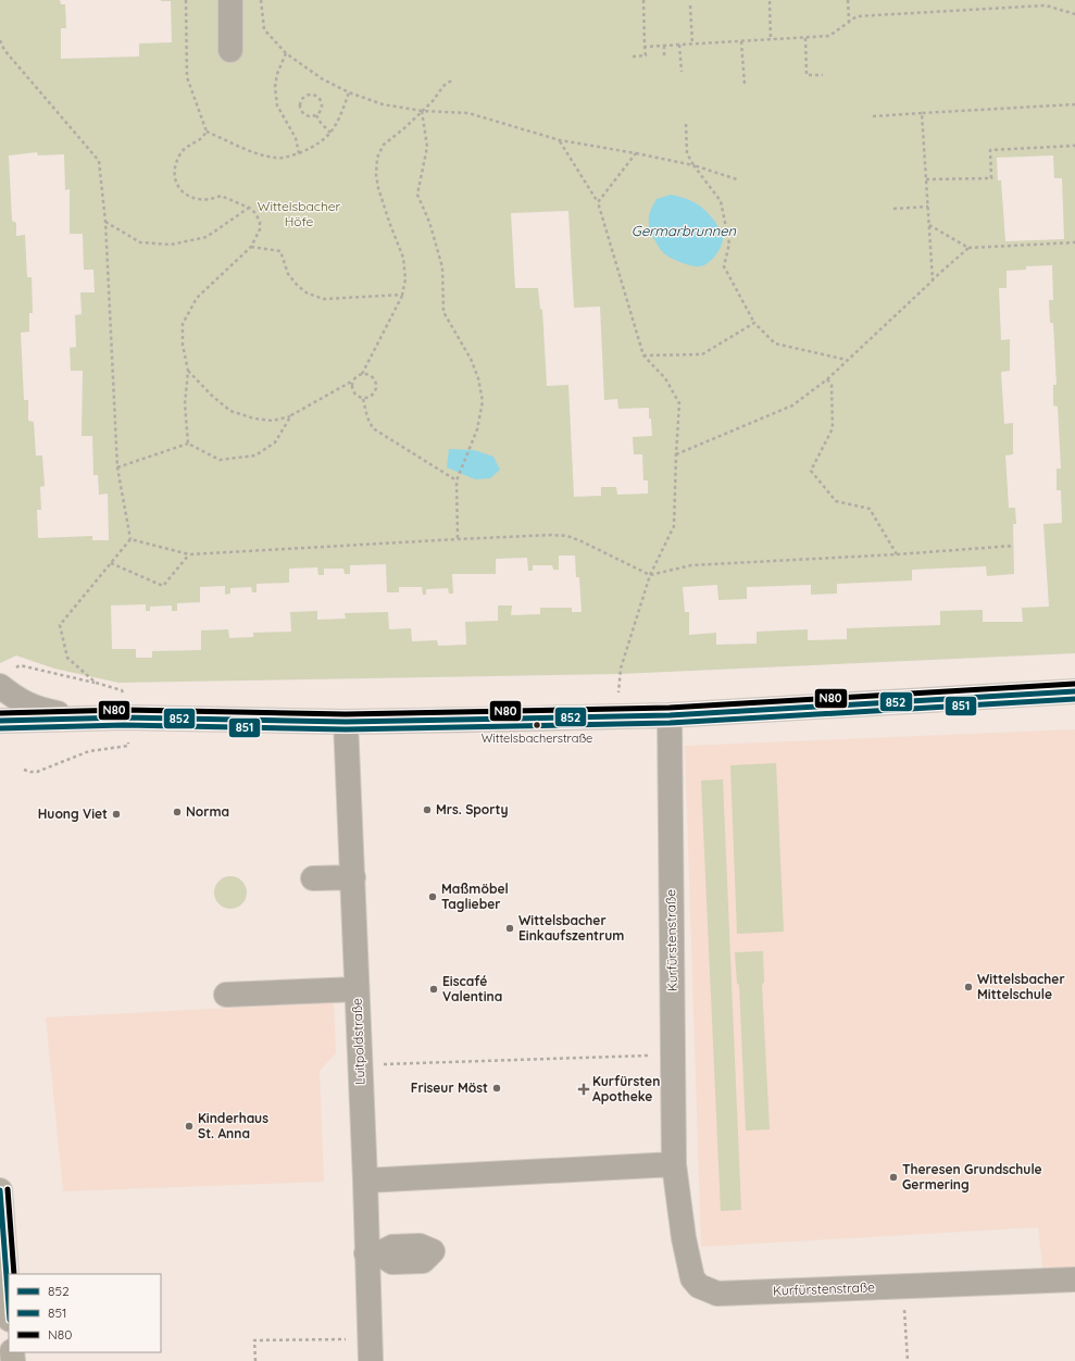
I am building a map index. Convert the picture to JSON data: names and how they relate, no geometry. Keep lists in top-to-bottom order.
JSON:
{
  "streets": {
    "street": ["Kurfürstenstraße", "Luitpoldstraße"]
  },
  "water": ["Germarbrunnen"],
  "parks": ["Wittelsbacher Höfe"],
  "places": {
    "other": [
      "Wittelsbacherstraße",
      "Mrs. Sporty",
      "Norma",
      "Huong Viet",
      "Maßmöbel Taglieber",
      "Wittelsbacher Einkaufszentrum",
      "Wittelsbacher Mittelschule",
      "Eiscafé Valentina",
      "Friseur Möst",
      "Kinderhaus St. Anna",
      "Theresen Grundschule Germering"
    ],
    "health": ["Kurfürsten Apotheke"]
  },
  "lines": ["transit line N80", "transit line 852", "transit line 851"],
  "legend": ["852", "851", "N80"]
}
